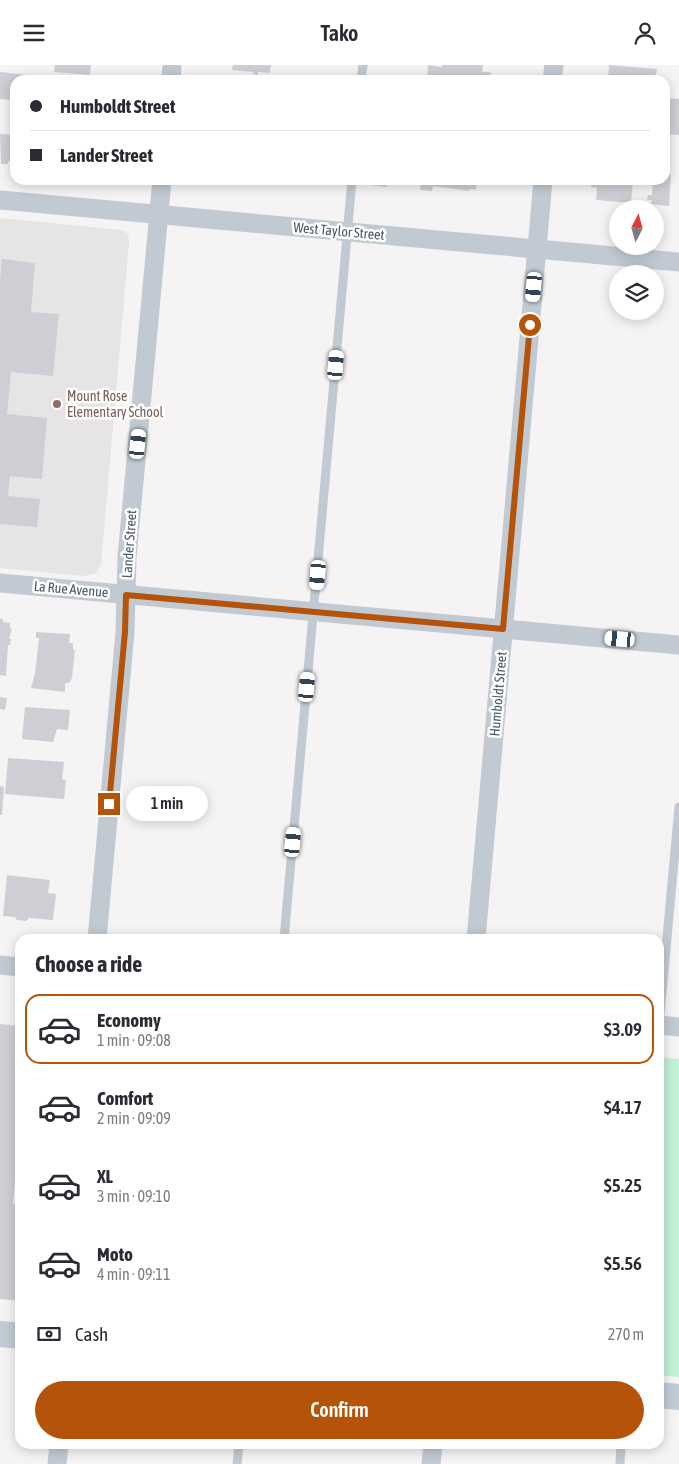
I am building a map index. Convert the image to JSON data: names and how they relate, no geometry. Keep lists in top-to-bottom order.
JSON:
{
  "streets": {
    "street": [
      "West Taylor Street",
      "Lander Street",
      "La Rue Avenue",
      "Humboldt Street"
    ]
  },
  "crossings": [
    ["West Taylor Street", "Lander Street"],
    ["West Taylor Street", "Humboldt Street"],
    ["Lander Street", "La Rue Avenue"],
    ["La Rue Avenue", "Humboldt Street"]
  ],
  "places": ["Mount Rose Elementary School"],
  "north": "top",
  "page": {
    "header": "Tako",
    "banner": ["Humboldt Street", "Lander Street"],
    "bubble": "1 min",
    "heading": "Choose a ride",
    "list": [
      {
        "name": "Economy",
        "note": "1 min · 09:08",
        "value": "$3.09"
      },
      {
        "name": "Comfort",
        "note": "2 min · 09:09",
        "value": "$4.17"
      },
      {
        "name": "XL",
        "note": "3 min · 09:10",
        "value": "$5.25"
      },
      {
        "name": "Moto",
        "note": "4 min · 09:11",
        "value": "$5.56"
      }
    ],
    "pay": ["Cash", "270 m"],
    "buttons": "Confirm"
  }
}
